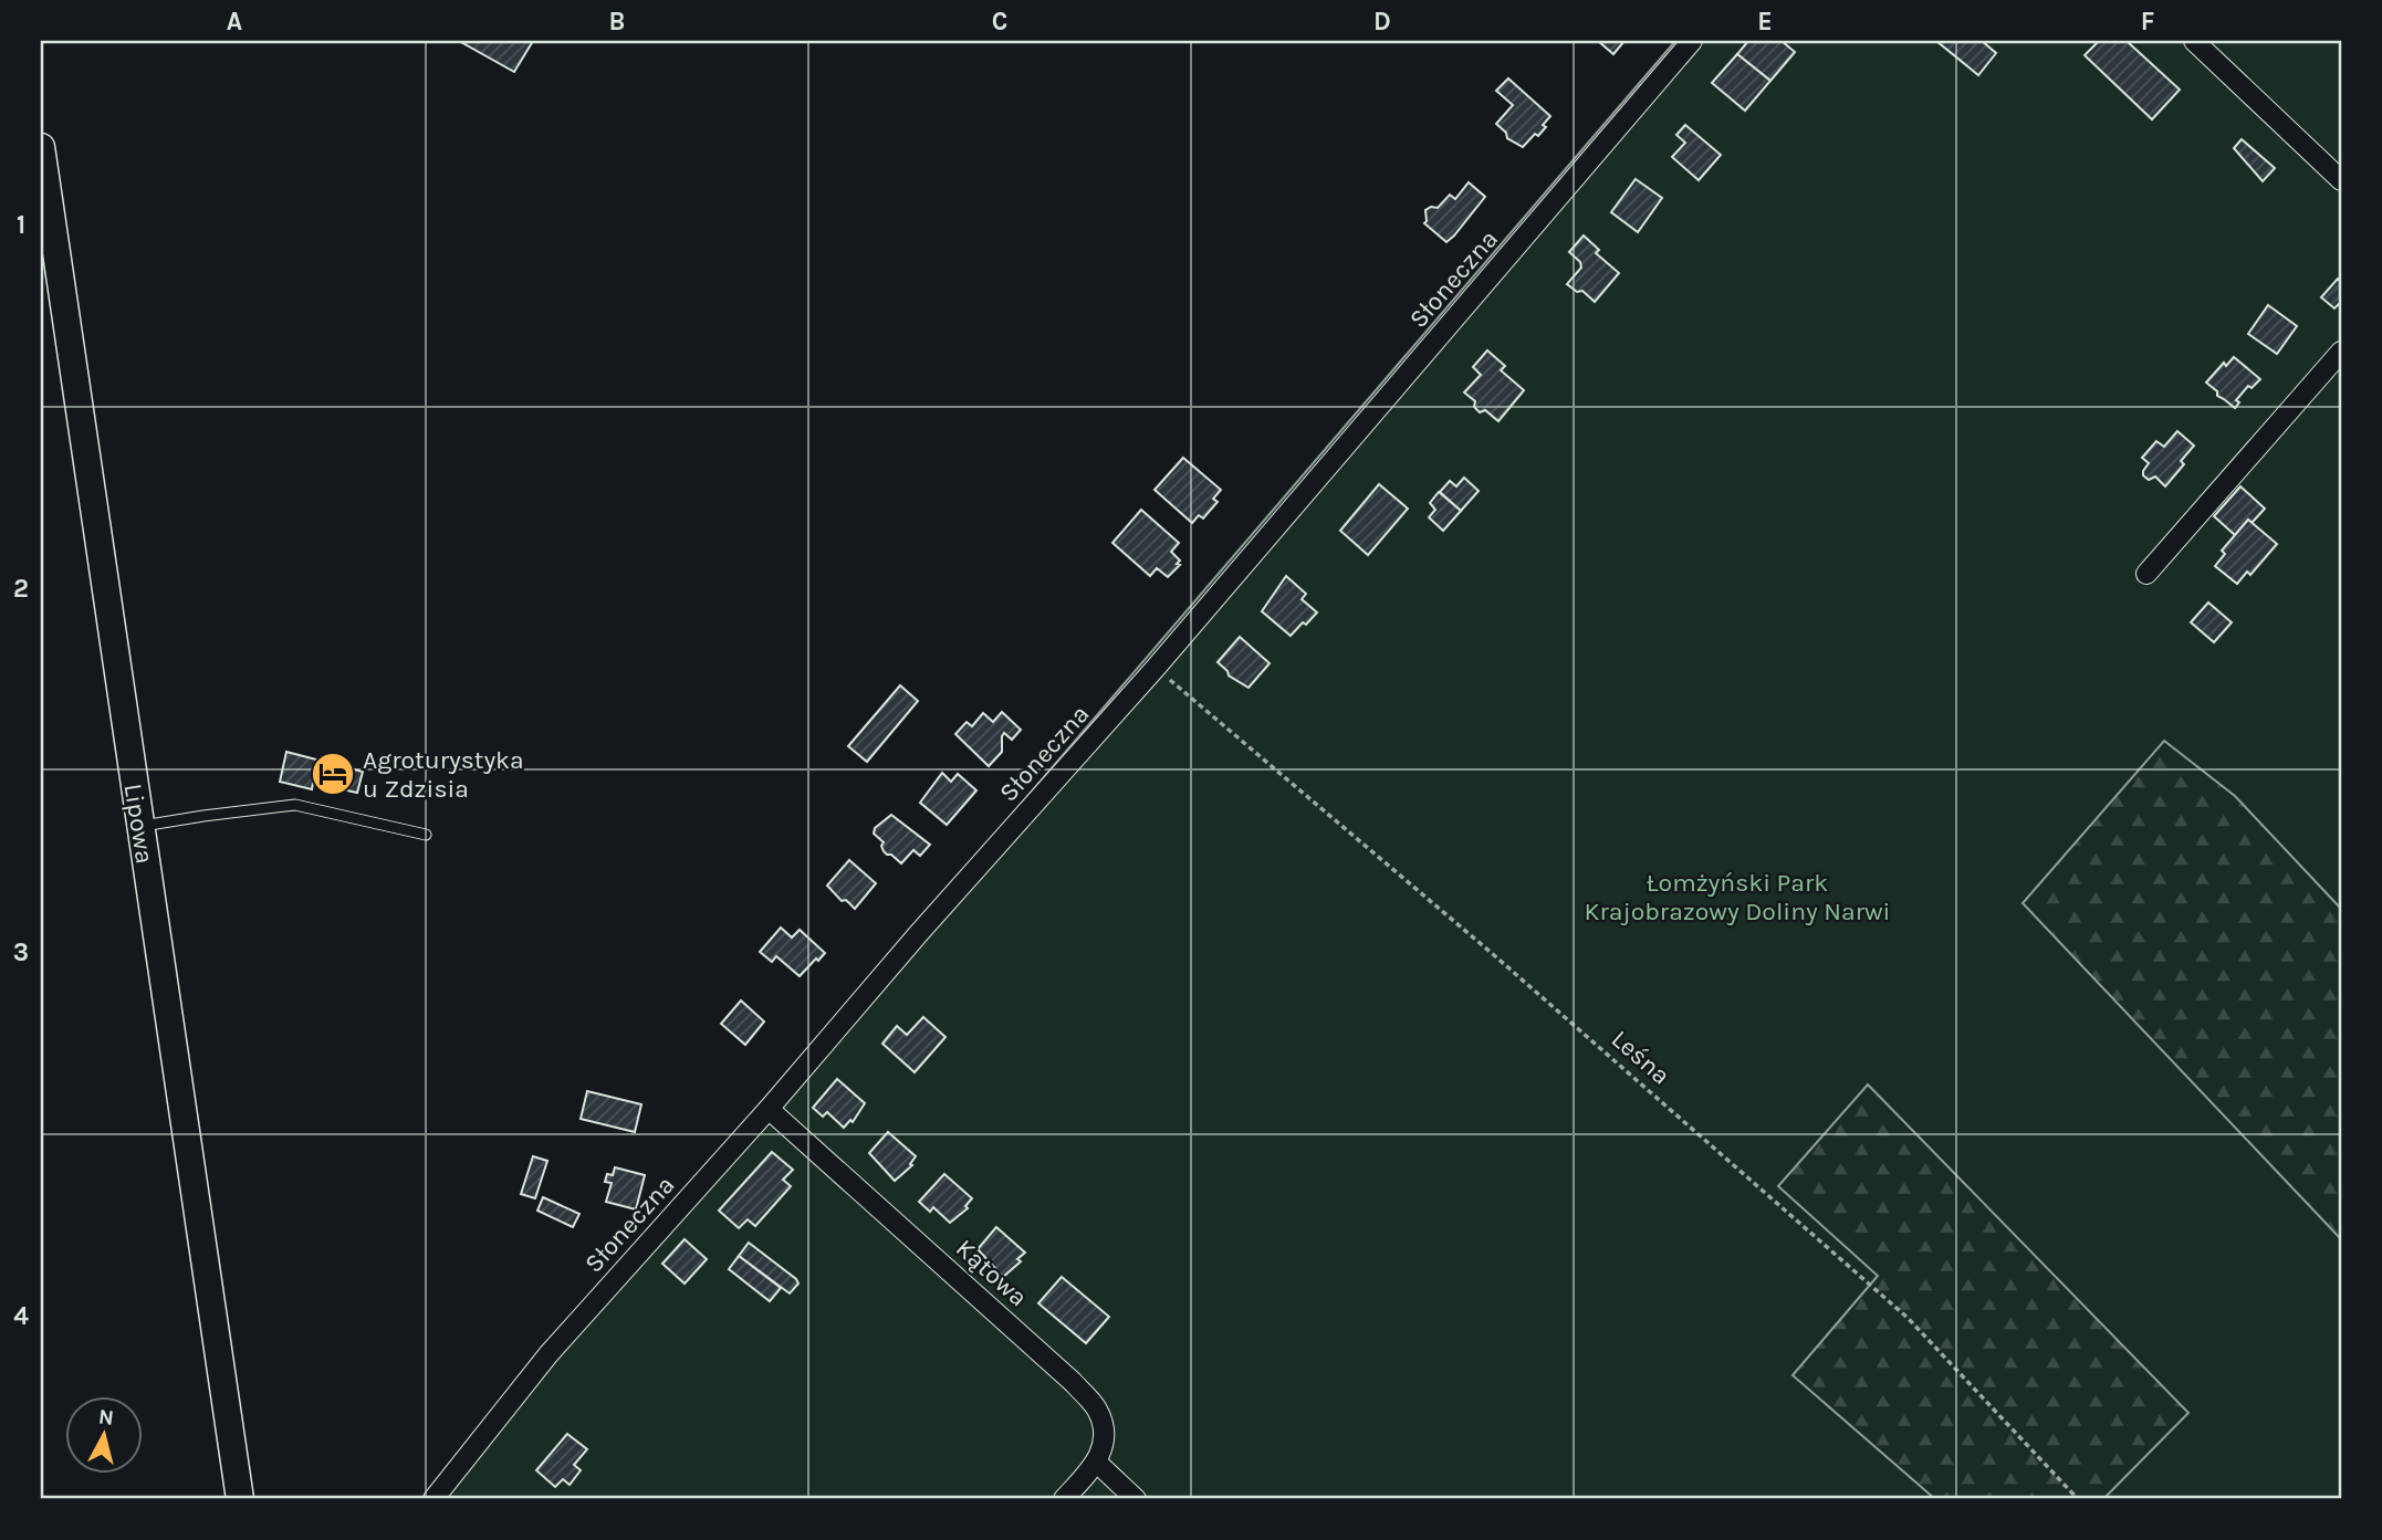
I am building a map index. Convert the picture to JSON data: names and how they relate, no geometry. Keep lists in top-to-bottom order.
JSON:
{
  "streets": {
    "main road": ["Lipowa"],
    "street": ["Słoneczna", "Kątowa"],
    "path": ["Leśna"]
  },
  "crossings": [
    ["Słoneczna", "Leśna"],
    ["Słoneczna", "Kątowa"]
  ],
  "parks": ["Łomżyński Park Krajobrazowy Doliny Narwi"],
  "places": {
    "hotel": ["Agroturystyka u Zdzisia"]
  },
  "north": "top",
  "grid": {
    "columns": [
      "A",
      "B",
      "C",
      "D",
      "E",
      "F"
    ],
    "rows": [
      "1",
      "2",
      "3",
      "4"
    ]
  }
}
